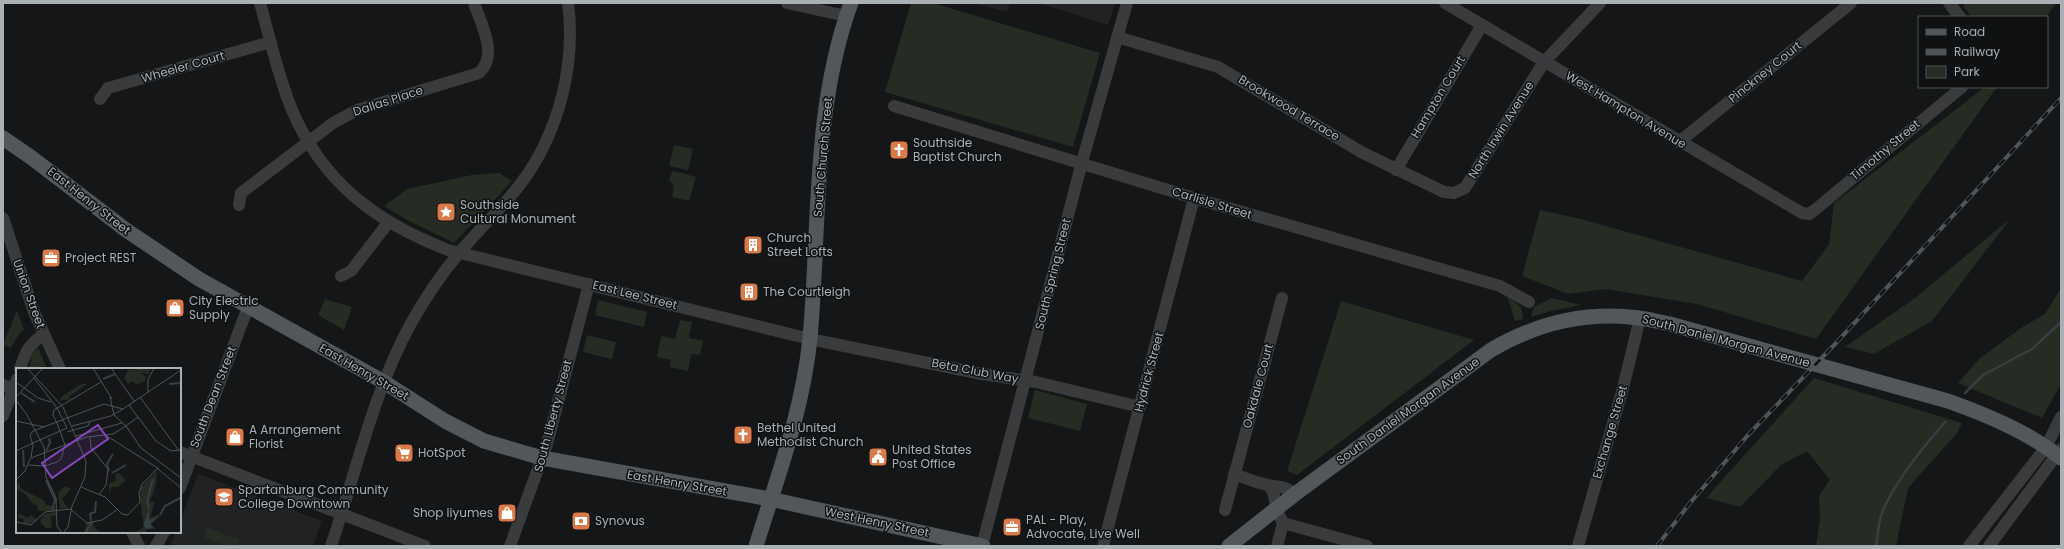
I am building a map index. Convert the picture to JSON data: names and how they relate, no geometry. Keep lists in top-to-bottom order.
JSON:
{
  "streets": {
    "main road": [
      "South Church Street",
      "East Henry Street",
      "South Daniel Morgan Avenue",
      "West Henry Street"
    ],
    "street": [
      "Wheeler Court",
      "Pinckney Court",
      "Hampton Court",
      "Dallas Place",
      "Brookwood Terrace",
      "West Hampton Avenue",
      "North Irwin Avenue",
      "Timothy Street",
      "Carlisle Street",
      "South Spring Street",
      "Union Street",
      "East Lee Street",
      "Beta Club Way",
      "Hydrick Street",
      "Oakdale Court",
      "South Dean Street",
      "South Liberty Street",
      "Exchange Street"
    ]
  },
  "crossings": [
    ["Wheeler Court", "East Lee Street"],
    ["Pinckney Court", "West Hampton Avenue"],
    ["Hampton Court", "Brookwood Terrace"],
    ["Hampton Court", "West Hampton Avenue"],
    ["Dallas Place", "East Lee Street"],
    ["Brookwood Terrace", "North Irwin Avenue"],
    ["Brookwood Terrace", "South Spring Street"],
    ["West Hampton Avenue", "North Irwin Avenue"],
    ["West Hampton Avenue", "Timothy Street"],
    ["South Church Street", "East Henry Street"],
    ["South Church Street", "East Lee Street"],
    ["South Church Street", "Beta Club Way"],
    ["South Church Street", "West Henry Street"],
    ["East Henry Street", "South Dean Street"],
    ["East Henry Street", "South Liberty Street"],
    ["East Henry Street", "West Henry Street"],
    ["Carlisle Street", "South Spring Street"],
    ["Carlisle Street", "Hydrick Street"],
    ["South Spring Street", "Beta Club Way"],
    ["South Spring Street", "West Henry Street"],
    ["East Lee Street", "Beta Club Way"],
    ["East Lee Street", "South Liberty Street"],
    ["South Daniel Morgan Avenue", "Exchange Street"],
    ["Beta Club Way", "Hydrick Street"]
  ],
  "places": {
    "church": ["Southside Baptist Church", "Bethel United Methodist Church"],
    "place": ["Southside Cultural Monument"],
    "building": ["Church Street Lofts", "The Courtleigh"],
    "office": ["Project REST", "PAL - Play, Advocate, Live Well"],
    "shop": ["City Electric Supply", "A Arrangement Florist", "Shop Iiyumes"],
    "supermarket": ["HotSpot"],
    "public building": ["United States Post Office"],
    "school or university": ["Spartanburg Community College Downtown"],
    "bank": ["Synovus"]
  },
  "legend": ["Road", "Railway", "Park"]
}
